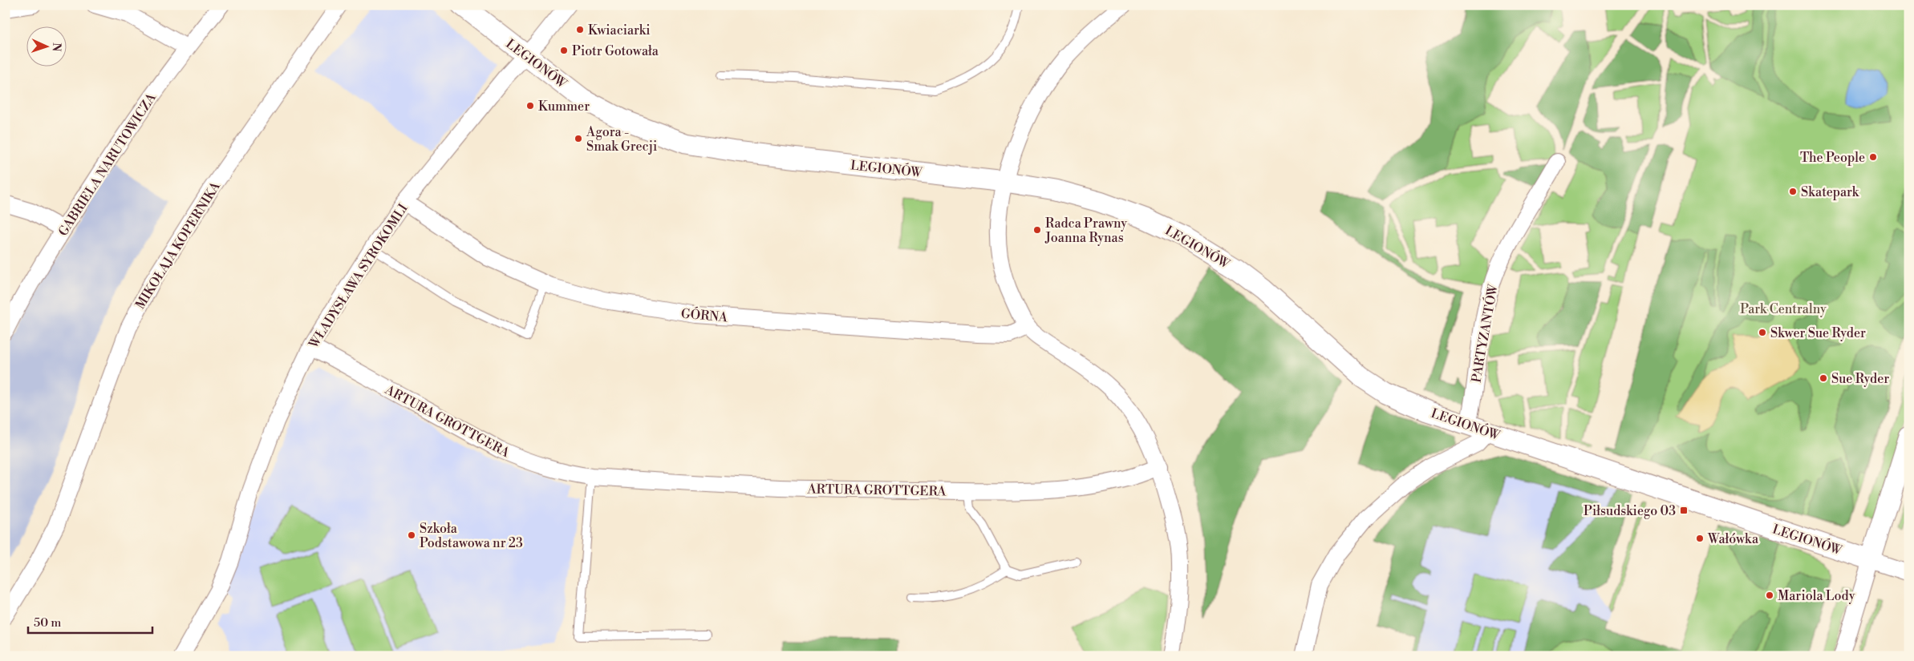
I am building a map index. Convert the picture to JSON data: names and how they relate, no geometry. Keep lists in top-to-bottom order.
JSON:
{
  "streets": {
    "street": [
      "LEGIONÓW",
      "GABRIELA NARUTOWICZA",
      "MIKOŁAJA KOPERNIKA",
      "WŁADYSŁAWA SYROKOMLI",
      "GÓRNA",
      "PARTYZANTÓW",
      "ARTURA GROTTGERA"
    ]
  },
  "crossings": [
    ["LEGIONÓW", "WŁADYSŁAWA SYROKOMLI"],
    ["LEGIONÓW", "PARTYZANTÓW"],
    ["WŁADYSŁAWA SYROKOMLI", "GÓRNA"],
    ["WŁADYSŁAWA SYROKOMLI", "ARTURA GROTTGERA"]
  ],
  "parks": ["Park Centralny"],
  "places": {
    "other": [
      "Kwiaciarki",
      "Piotr Gotowała",
      "Kummer",
      "Agora - Smak Grecji",
      "The People",
      "Skatepark",
      "Radca Prawny Joanna Rynas",
      "Skwer Sue Ryder",
      "Sue Ryder",
      "Szkoła Podstawowa nr 23",
      "Wałówka",
      "Mariola Lody"
    ],
    "transit": ["Piłsudskiego 03"]
  },
  "scale_bar": "50 m",
  "north": "right"
}
